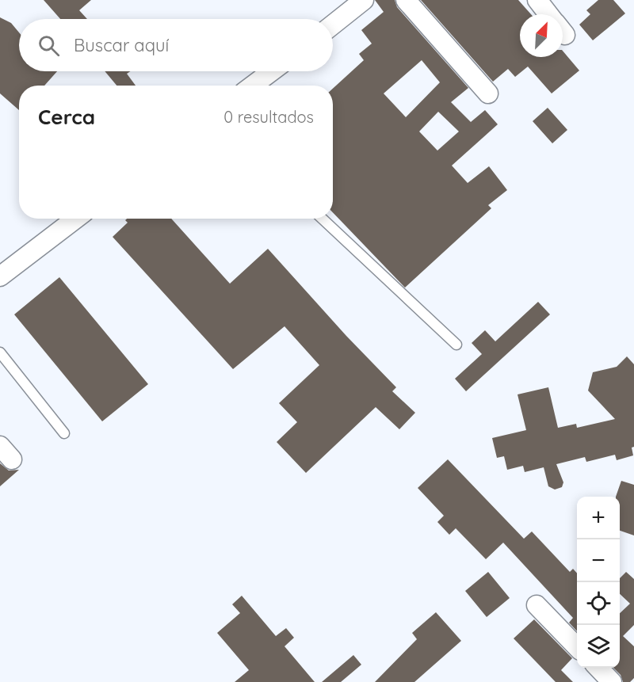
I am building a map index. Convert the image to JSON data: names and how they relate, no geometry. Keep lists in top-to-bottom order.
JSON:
{
  "north": "top right",
  "page": {
    "search": "Buscar aquí",
    "heading": ["Cerca", "0 resultados"],
    "map_buttons": ["+", "−"]
  }
}
